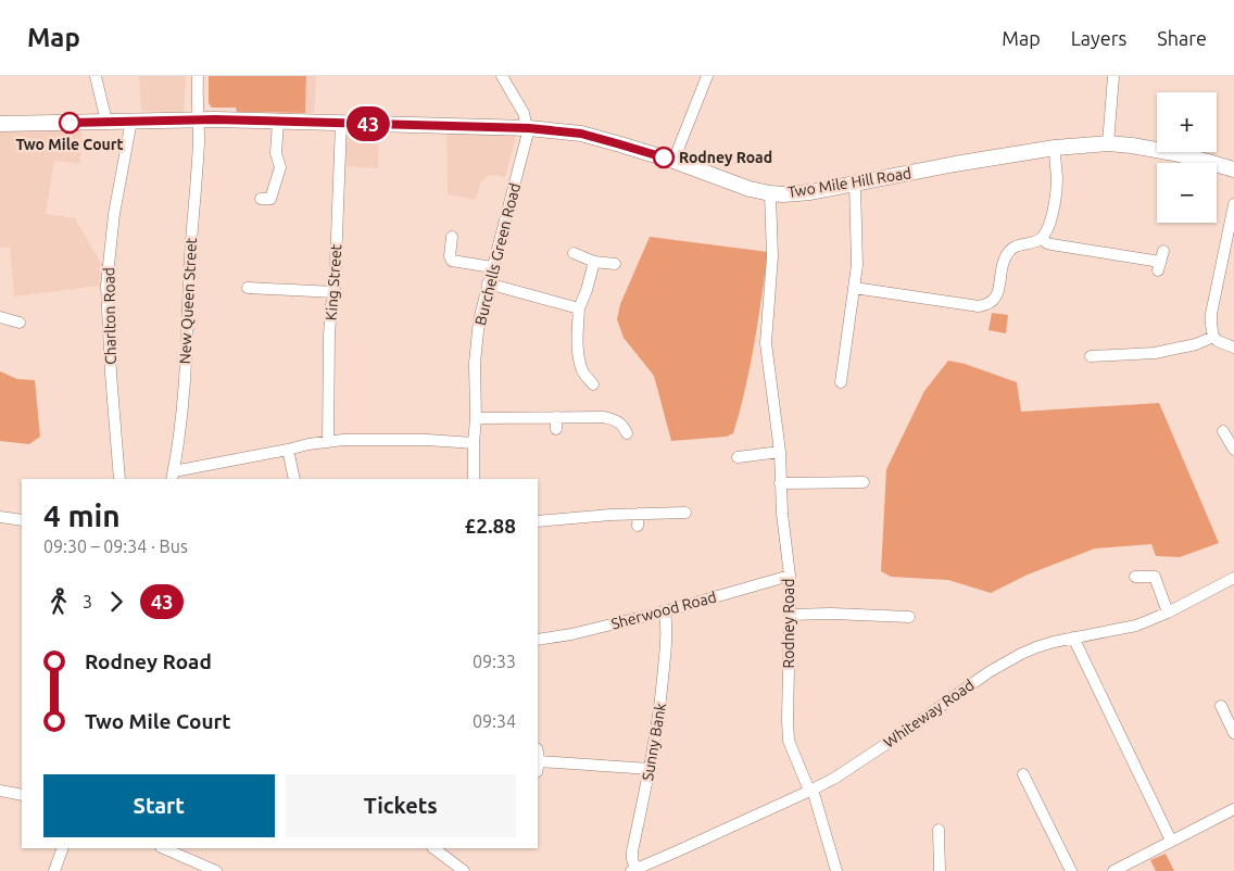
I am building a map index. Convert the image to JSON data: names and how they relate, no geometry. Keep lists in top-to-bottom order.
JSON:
{
  "streets": {
    "main road": ["Two Mile Hill Road"],
    "street": [
      "Burchells Green Road",
      "King Street",
      "New Queen Street",
      "Charlton Road",
      "Sherwood Road",
      "Rodney Road",
      "Whiteway Road",
      "Sunny Bank"
    ]
  },
  "crossings": [
    ["Two Mile Hill Road", "Burchells Green Road"],
    ["Two Mile Hill Road", "King Street"],
    ["Two Mile Hill Road", "New Queen Street"],
    ["Two Mile Hill Road", "Charlton Road"],
    ["Two Mile Hill Road", "Rodney Road"],
    ["Sherwood Road", "Rodney Road"],
    ["Sherwood Road", "Sunny Bank"],
    ["Rodney Road", "Whiteway Road"],
    ["Whiteway Road", "Sunny Bank"]
  ],
  "places": ["Two Mile Court", "Rodney Road"],
  "lines": ["bus line 43"],
  "page": {
    "header": "Map",
    "nav": ["Map", "Layers", "Share"],
    "on_map": "43",
    "map_buttons": ["+", "−"],
    "heading": ["4 min", "09:30 – 09:34 · Bus", "£2.88"],
    "legs": ["3", "43"],
    "list": [
      {
        "name": "Rodney Road",
        "value": "09:33"
      },
      {
        "name": "Two Mile Court",
        "value": "09:34"
      }
    ],
    "buttons": ["Start", "Tickets"]
  }
}
